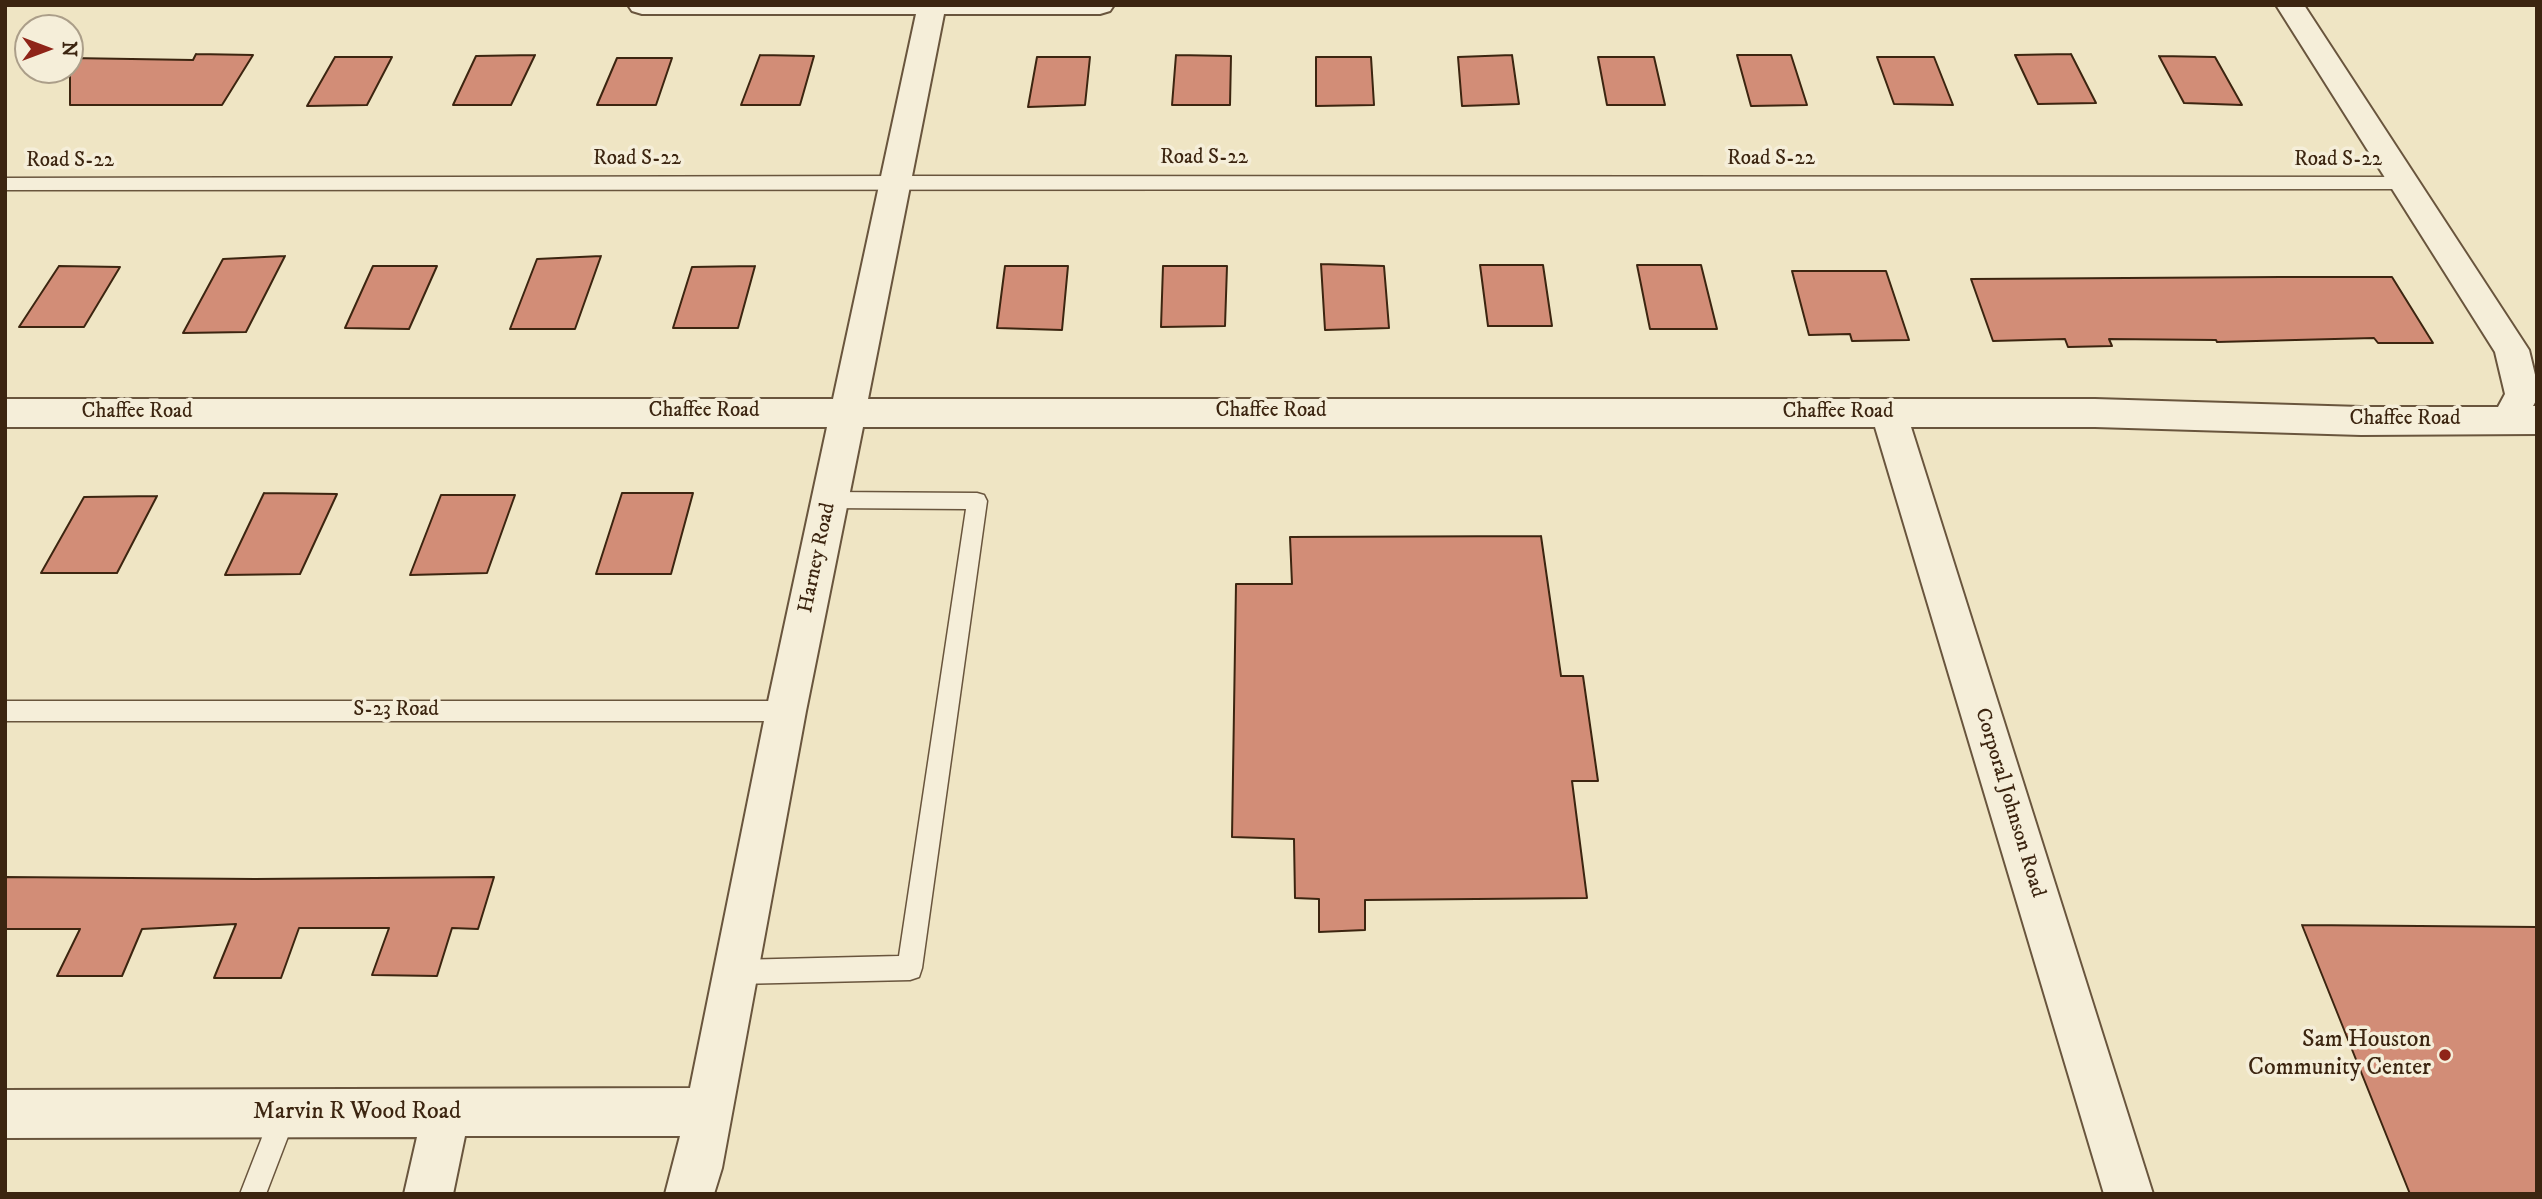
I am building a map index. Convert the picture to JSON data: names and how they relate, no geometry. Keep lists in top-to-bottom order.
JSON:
{
  "streets": {
    "street": [
      "Chaffee Road",
      "Harney Road",
      "Corporal Johnson Road",
      "Marvin R Wood Road"
    ],
    "lane": ["Road S-22", "S-23 Road"]
  },
  "crossings": [
    ["Road S-22", "Harney Road"],
    ["Chaffee Road", "Harney Road"],
    ["Chaffee Road", "Corporal Johnson Road"],
    ["Harney Road", "S-23 Road"],
    ["Harney Road", "Marvin R Wood Road"]
  ],
  "places": ["Sam Houston Community Center"],
  "north": "right"
}
